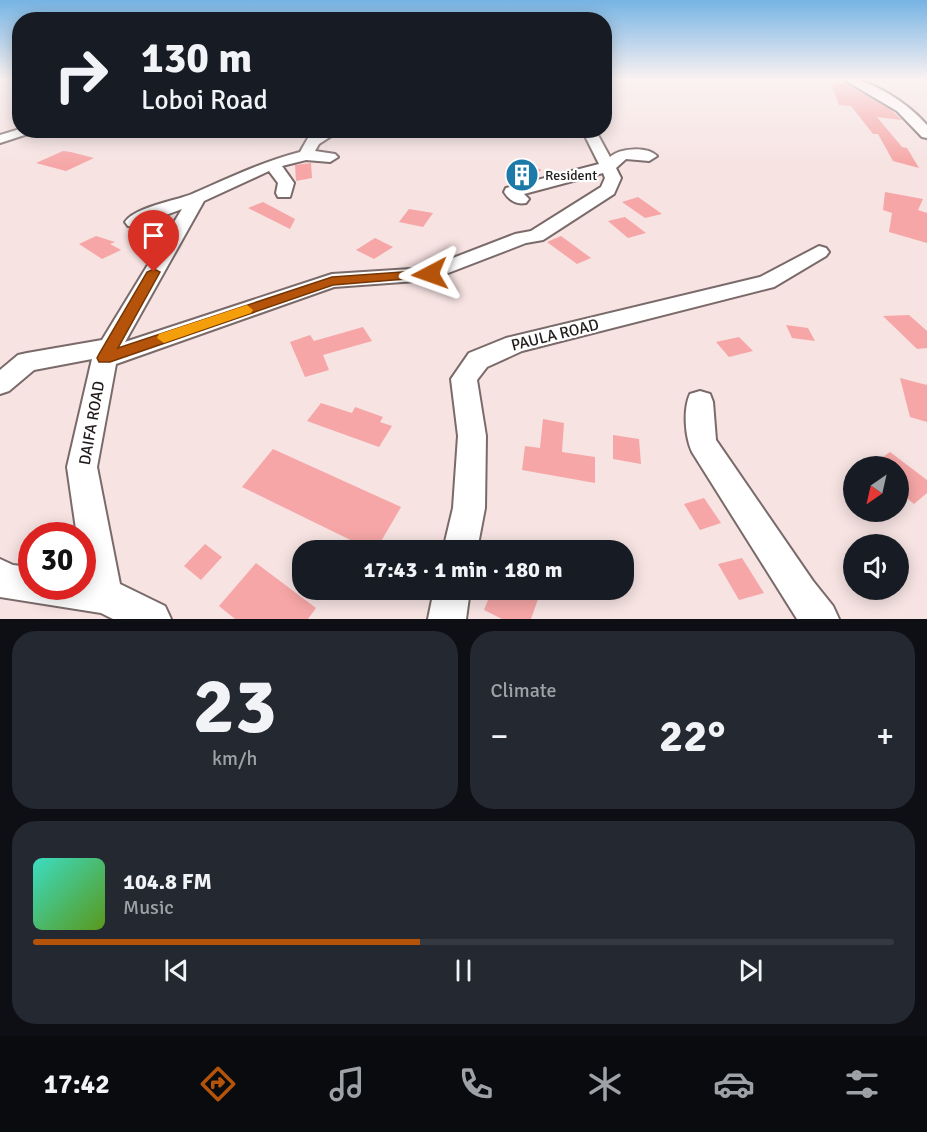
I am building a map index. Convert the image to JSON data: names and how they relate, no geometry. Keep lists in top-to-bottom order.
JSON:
{
  "streets": {
    "street": ["PAULA ROAD", "DAIFA ROAD"]
  },
  "places": {
    "building": ["Resident"]
  },
  "north": "bottom left",
  "page": {
    "turn": ["130 m", "Loboi Road"],
    "limit": "30",
    "trip": "17:43 · 1 min · 180 m",
    "tile": [
      ["23", "km/h"],
      "Climate"
    ],
    "heat": ["−", "22°", "+"],
    "song": ["104.8 FM", "Music"],
    "tabs": "17:42"
  }
}
